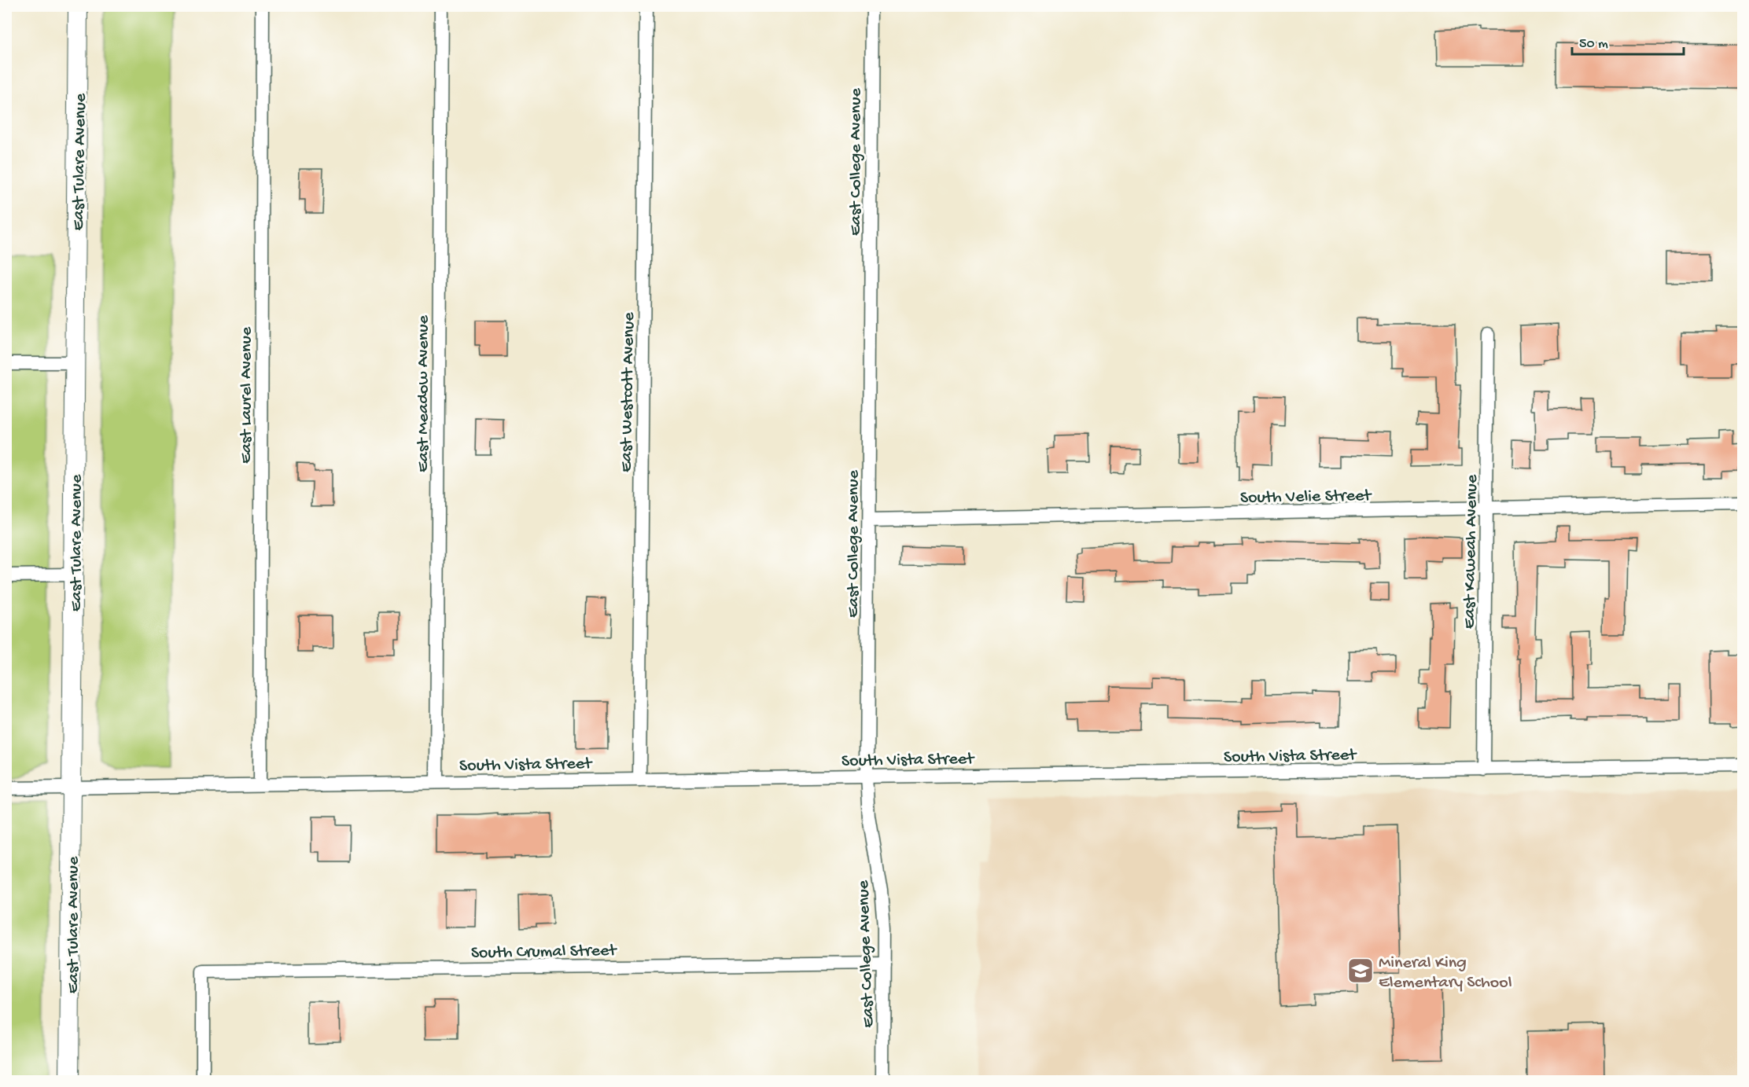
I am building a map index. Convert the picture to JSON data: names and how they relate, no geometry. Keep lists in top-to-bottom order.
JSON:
{
  "streets": {
    "street": [
      "East Tulare Avenue",
      "East College Avenue",
      "East Westcott Avenue",
      "East Meadow Avenue",
      "East Laurel Avenue",
      "South Velie Street",
      "East Kaweah Avenue",
      "South Vista Street",
      "South Crumal Street"
    ]
  },
  "crossings": [
    ["East Tulare Avenue", "South Vista Street"],
    ["East College Avenue", "South Velie Street"],
    ["East College Avenue", "South Vista Street"],
    ["East College Avenue", "South Crumal Street"],
    ["East Westcott Avenue", "South Vista Street"],
    ["East Meadow Avenue", "South Vista Street"],
    ["East Laurel Avenue", "South Vista Street"],
    ["South Velie Street", "East Kaweah Avenue"],
    ["East Kaweah Avenue", "South Vista Street"]
  ],
  "places": {
    "school or university": ["Mineral King Elementary School"]
  },
  "scale_bar": "50 m"
}
